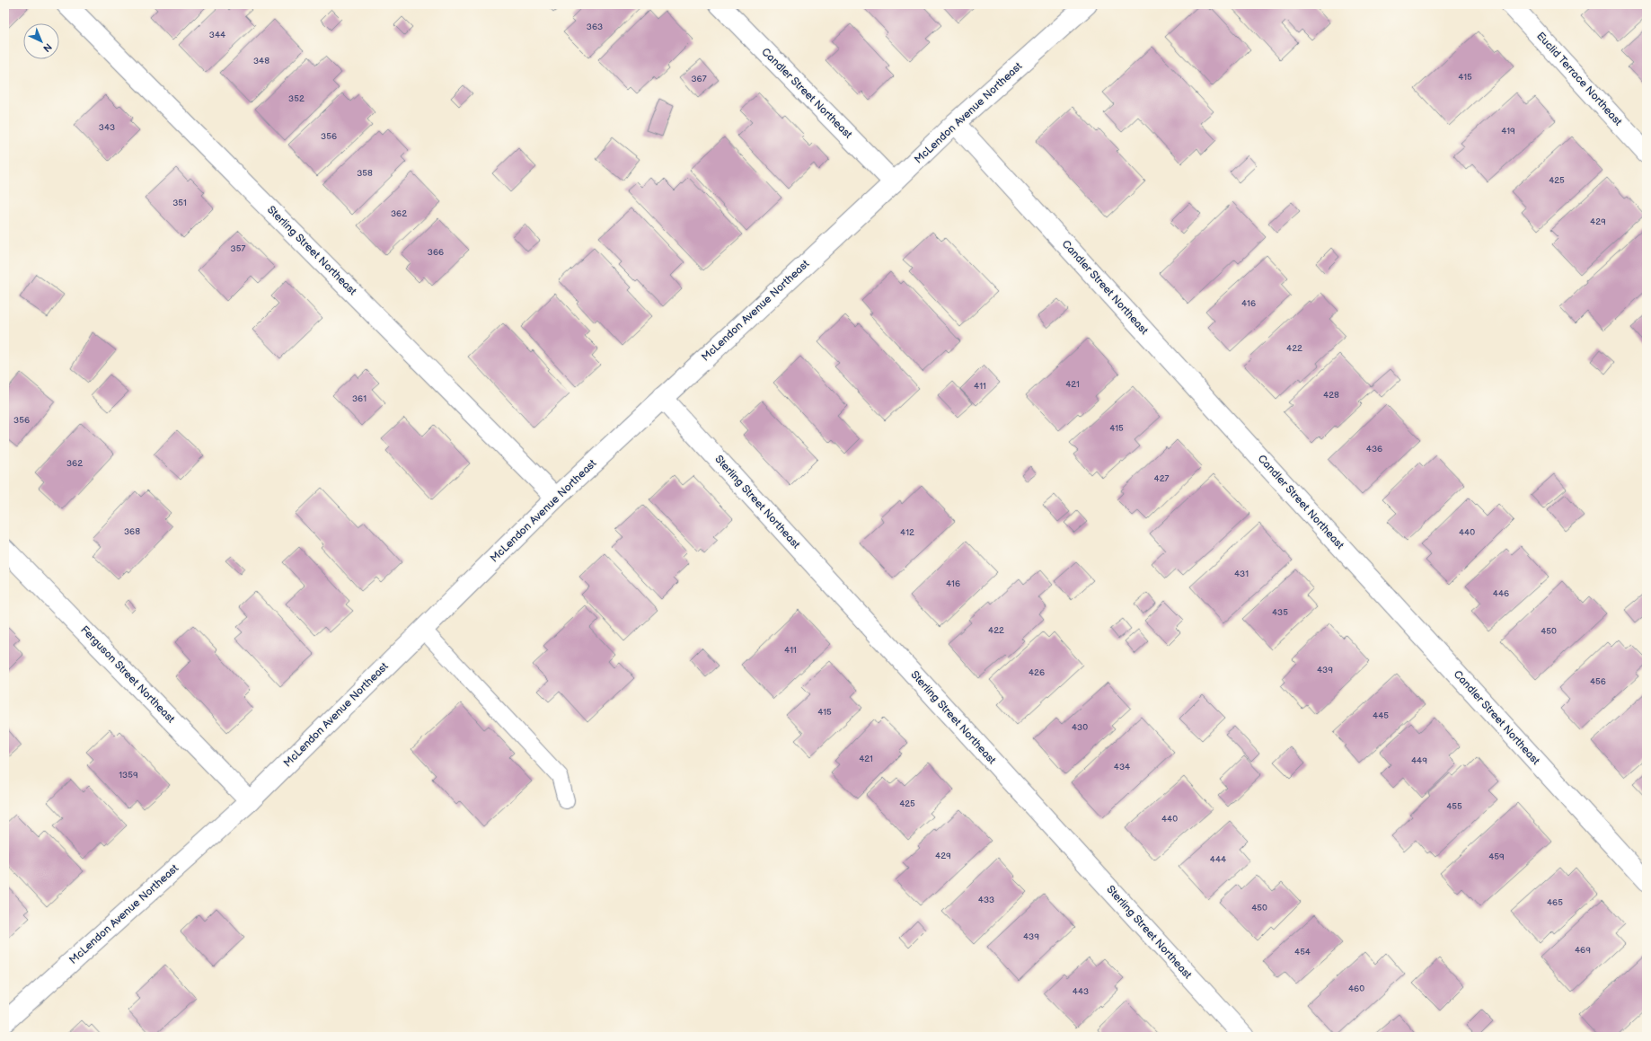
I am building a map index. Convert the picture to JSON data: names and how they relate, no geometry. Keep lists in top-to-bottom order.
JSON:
{
  "streets": {
    "street": [
      "Euclid Terrace Northeast",
      "Candler Street Northeast",
      "McLendon Avenue Northeast",
      "Sterling Street Northeast",
      "Ferguson Street Northeast"
    ]
  },
  "crossings": [
    ["Candler Street Northeast", "McLendon Avenue Northeast"],
    ["McLendon Avenue Northeast", "Sterling Street Northeast"],
    ["McLendon Avenue Northeast", "Ferguson Street Northeast"]
  ],
  "house_numbers": [
    "363",
    "344",
    "348",
    "415",
    "367",
    "352",
    "343",
    "419",
    "356",
    "358",
    "425",
    "351",
    "362",
    "429",
    "357",
    "366",
    "416",
    "422",
    "421",
    "411",
    "428",
    "361",
    "356",
    "415",
    "436",
    "362",
    "427",
    "368",
    "412",
    "440",
    "431",
    "416",
    "446",
    "435",
    "422",
    "450",
    "411",
    "439",
    "426",
    "456",
    "415",
    "445",
    "430",
    "421",
    "449",
    "434",
    "1359",
    "425",
    "455",
    "440",
    "429",
    "459",
    "444",
    "433",
    "465",
    "450",
    "439",
    "469",
    "454",
    "460",
    "443"
  ],
  "north": "bottom right"
}
